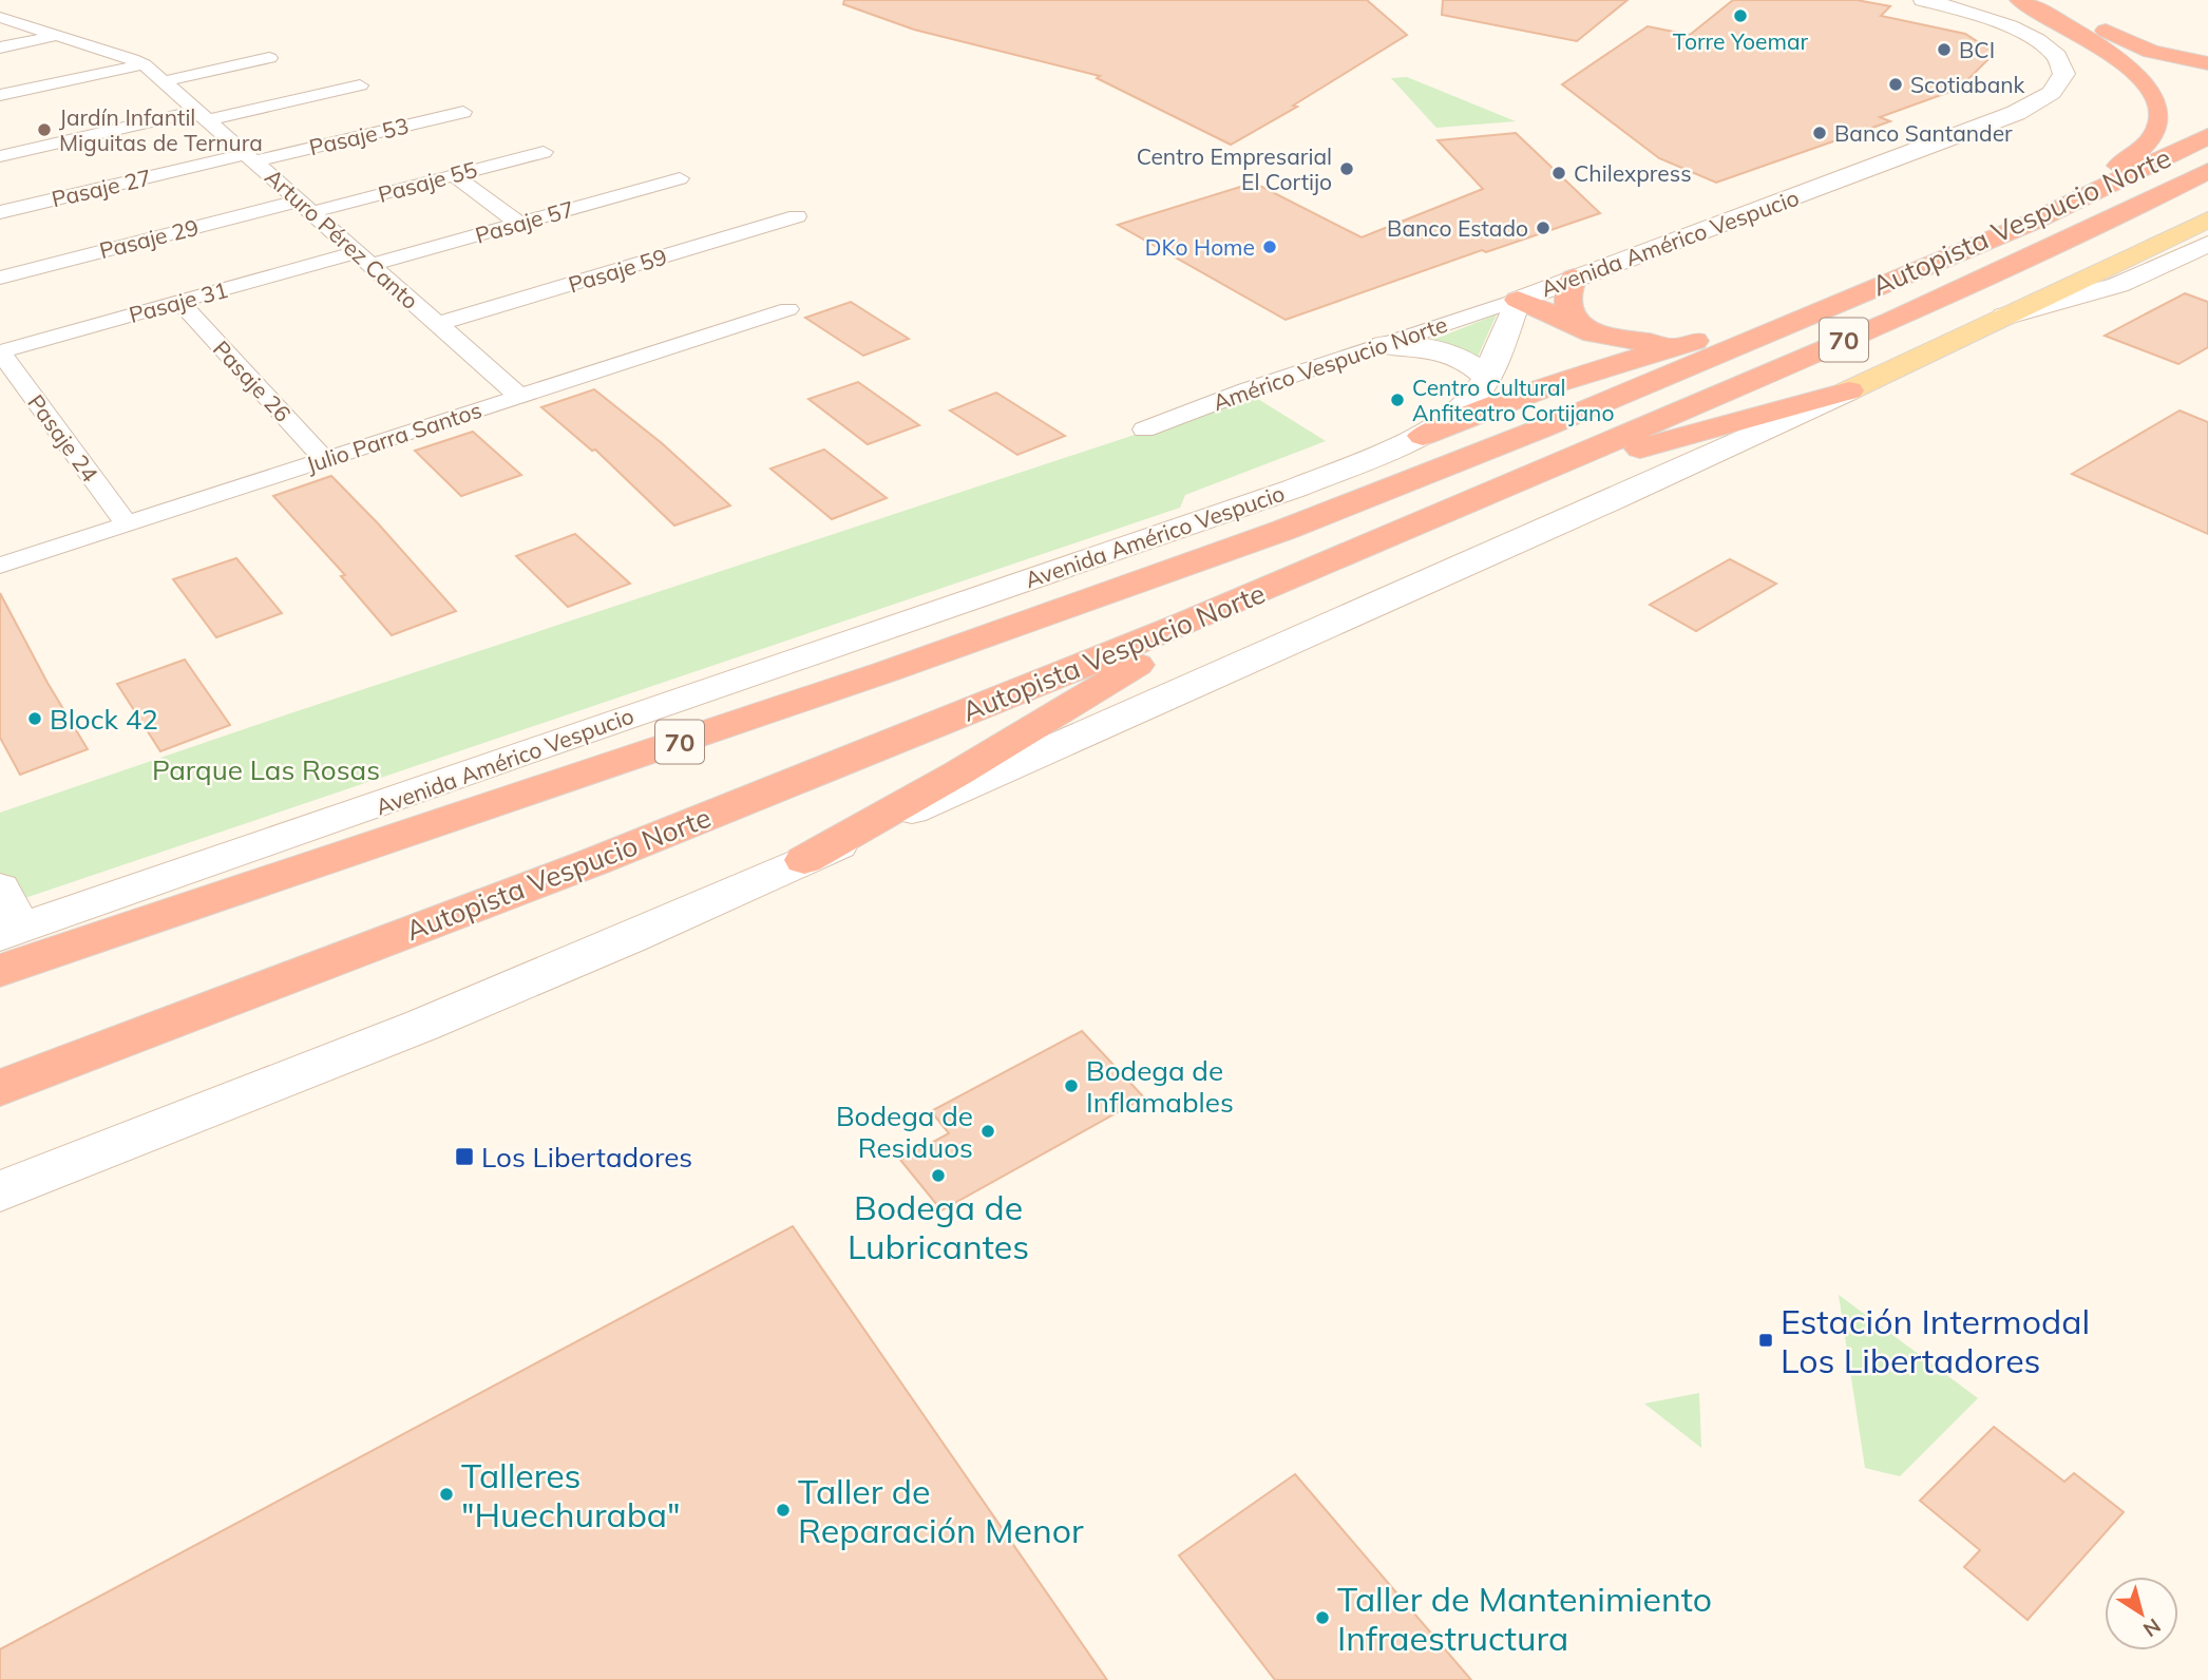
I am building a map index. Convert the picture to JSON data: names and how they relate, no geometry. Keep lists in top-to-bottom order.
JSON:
{
  "streets": {
    "highway": ["Autopista Vespucio Norte", "70"],
    "main road": ["Avenida Américo Vespucio"],
    "street": [
      "Pasaje 53",
      "Pasaje 55",
      "Pasaje 27",
      "Pasaje 57",
      "Pasaje 29",
      "Arturo Pérez Canto",
      "Pasaje 59",
      "Pasaje 31",
      "Américo Vespucio Norte",
      "Pasaje 26",
      "Julio Parra Santos",
      "Pasaje 24"
    ]
  },
  "crossings": [
    ["Pasaje 53", "Pasaje 27"],
    ["Pasaje 53", "Arturo Pérez Canto"],
    ["Pasaje 55", "Pasaje 29"],
    ["Pasaje 55", "Arturo Pérez Canto"],
    ["Pasaje 27", "Arturo Pérez Canto"],
    ["Pasaje 57", "Arturo Pérez Canto"],
    ["Pasaje 57", "Pasaje 31"],
    ["Pasaje 29", "Arturo Pérez Canto"],
    ["Arturo Pérez Canto", "Pasaje 59"],
    ["Arturo Pérez Canto", "Pasaje 31"],
    ["Arturo Pérez Canto", "Julio Parra Santos"],
    ["Avenida Américo Vespucio", "Américo Vespucio Norte"],
    ["Pasaje 31", "Pasaje 26"],
    ["Pasaje 31", "Pasaje 24"],
    ["Pasaje 26", "Julio Parra Santos"],
    ["Julio Parra Santos", "Pasaje 24"]
  ],
  "parks": ["Parque Las Rosas"],
  "places": {
    "other": [
      "Torre Yoemar",
      "BCI",
      "Scotiabank",
      "Jardín Infantil Miguitas de Ternura",
      "Banco Santander",
      "Centro Empresarial El Cortijo",
      "Chilexpress",
      "Banco Estado",
      "DKo Home",
      "Centro Cultural Anfiteatro Cortijano",
      "Block 42",
      "Bodega de Inflamables",
      "Bodega de Residuos",
      "Bodega de Lubricantes",
      "Talleres \"Huechuraba\"",
      "Taller de Reparación Menor",
      "Taller de Mantenimiento Infraestructura"
    ],
    "transit": ["Los Libertadores", "Estación Intermodal Los Libertadores"]
  },
  "north": "bottom right"
}
